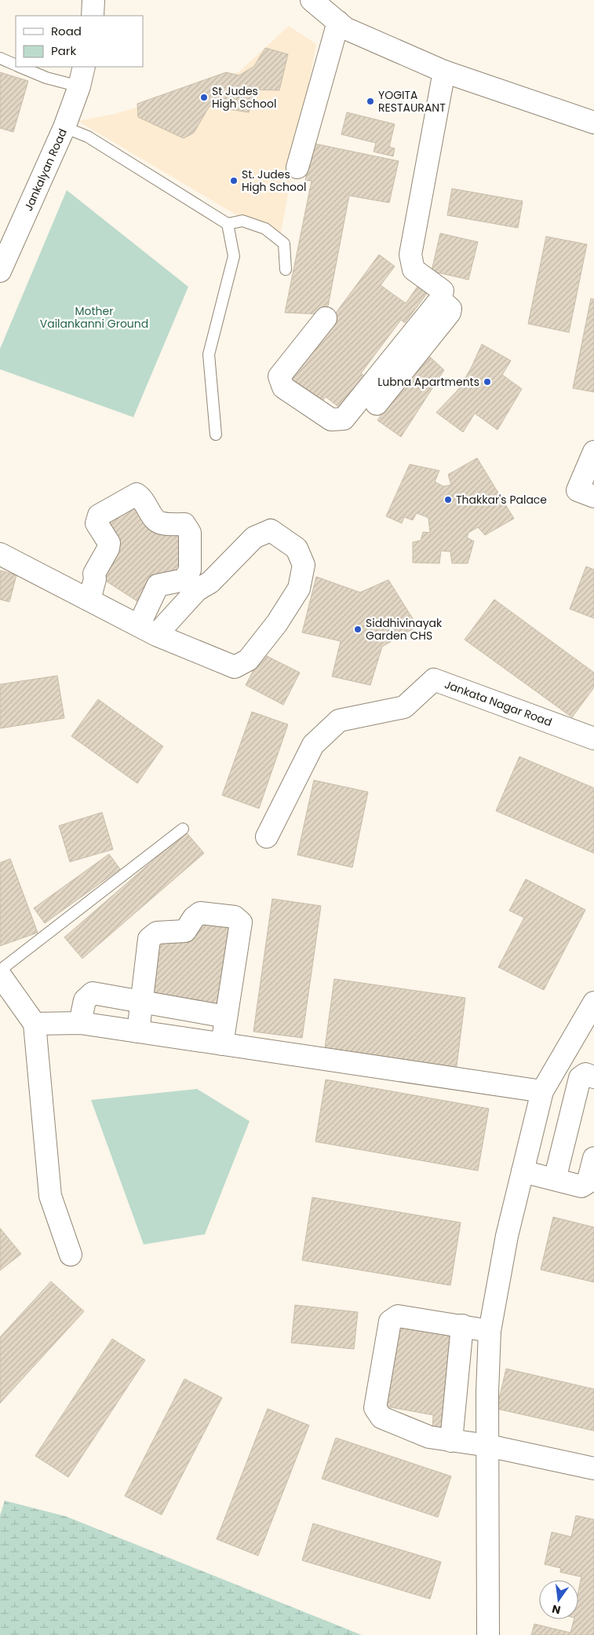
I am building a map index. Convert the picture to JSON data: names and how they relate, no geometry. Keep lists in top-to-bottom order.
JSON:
{
  "streets": {
    "street": ["Jankalyan Road", "Jankata Nagar Road"]
  },
  "parks": ["Mother Vailankanni Ground"],
  "places": [
    "St Judes High School",
    "YOGITA RESTAURANT",
    "St. Judes High School",
    "Lubna Apartments",
    "Thakkar's Palace",
    "Siddhivinayak Garden CHS"
  ],
  "legend": ["Road", "Park"],
  "north": "bottom"
}
